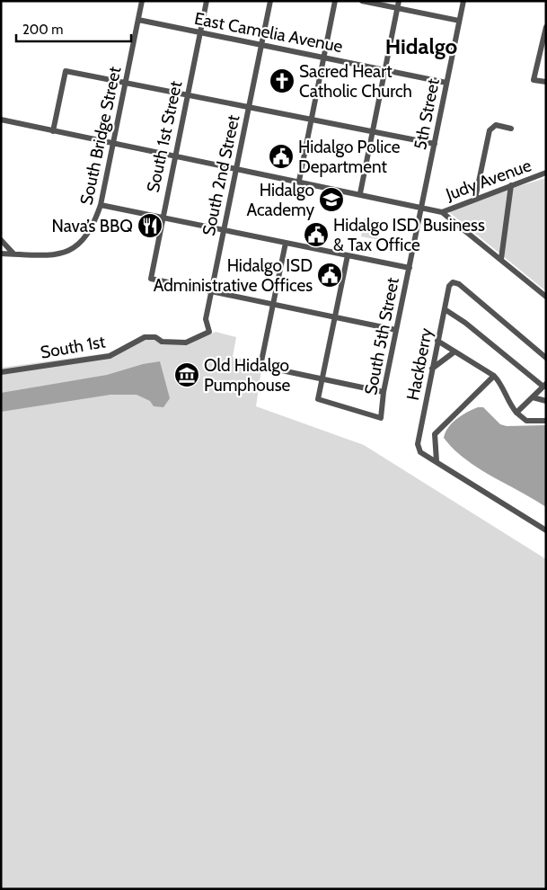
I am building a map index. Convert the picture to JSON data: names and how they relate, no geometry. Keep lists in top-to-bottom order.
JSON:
{
  "streets": {
    "street": [
      "East Camelia Avenue",
      "5th Street",
      "South Bridge Street",
      "South 1st Street",
      "South 2nd Street",
      "Judy Avenue",
      "South 5th Street",
      "South 1st",
      "Hackberry"
    ]
  },
  "crossings": [
    ["East Camelia Avenue", "5th Street"],
    ["East Camelia Avenue", "South Bridge Street"],
    ["East Camelia Avenue", "South 1st Street"],
    ["East Camelia Avenue", "South 2nd Street"],
    ["5th Street", "South 5th Street"],
    ["South 1st Street", "South 2nd Street"],
    ["South 2nd Street", "South 1st"]
  ],
  "districts": ["Hidalgo"],
  "places": {
    "church": ["Sacred Heart Catholic Church"],
    "public building": ["Hidalgo Police Department", "Hidalgo ISD Business & Tax Office", "Hidalgo ISD Administrative Offices"],
    "school or university": ["Hidalgo Academy"],
    "restaurant": ["Nava’s BBQ"],
    "museum": ["Old Hidalgo Pumphouse"]
  },
  "scale_bar": "200 m"
}
